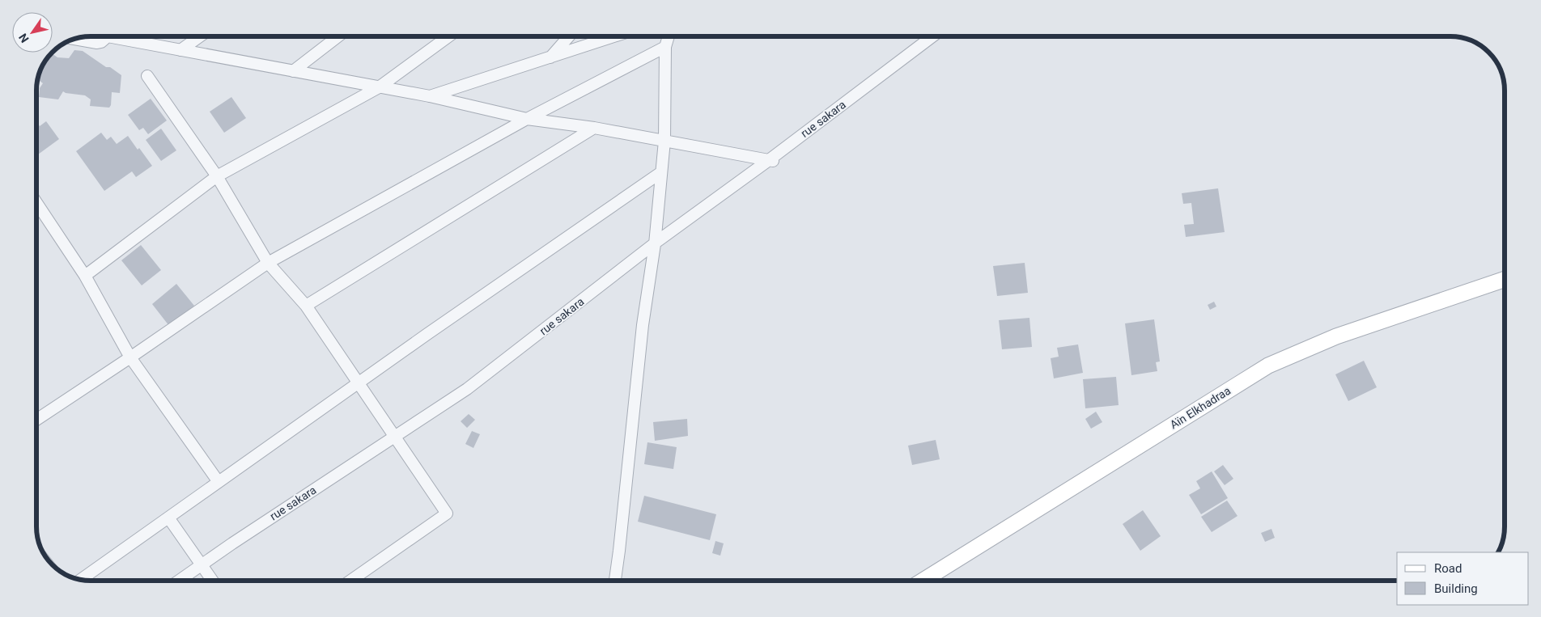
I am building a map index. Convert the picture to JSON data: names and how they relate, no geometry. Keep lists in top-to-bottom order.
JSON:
{
  "streets": {
    "main road": ["Aïn Elkhadraa"],
    "street": ["rue sakara"]
  },
  "legend": ["Road", "Building"],
  "north": "bottom left"
}
